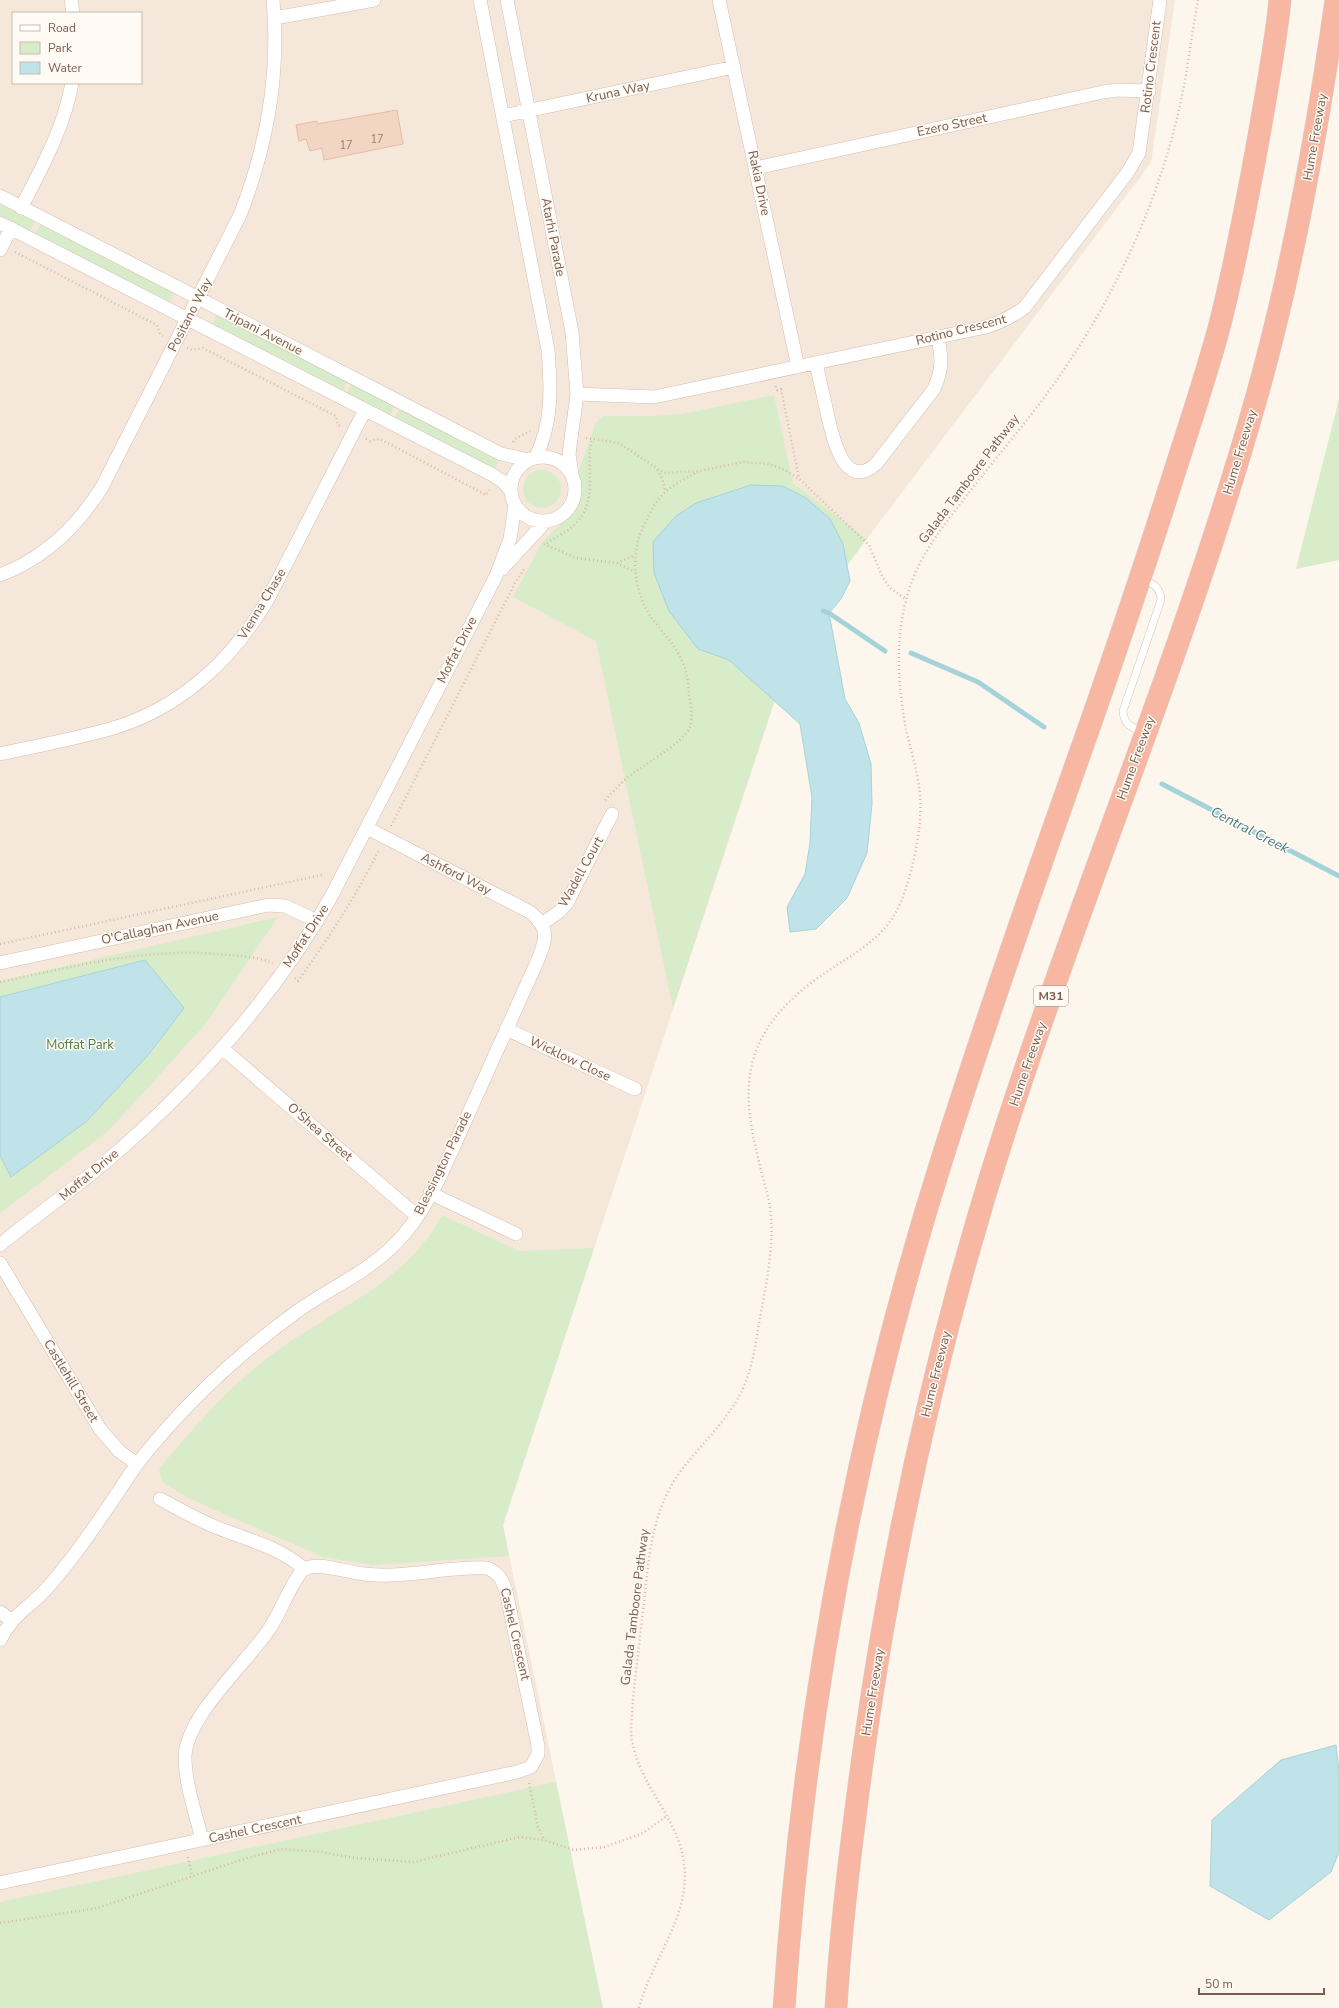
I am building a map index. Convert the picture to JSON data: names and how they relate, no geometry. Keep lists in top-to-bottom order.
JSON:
{
  "streets": {
    "highway": ["Hume Freeway", "M31"],
    "street": [
      "Rotino Crescent",
      "Kruna Way",
      "Ezero Street",
      "Rakia Drive",
      "Atarhi Parade",
      "Positano Way",
      "Tripani Avenue",
      "Vienna Chase",
      "Moffat Drive",
      "Wadell Court",
      "Ashford Way",
      "O'Callaghan Avenue",
      "Wicklow Close",
      "O'Shea Street",
      "Blessington Parade",
      "Castlehill Street",
      "Cashel Crescent"
    ],
    "path": ["Galada Tamboore Pathway"]
  },
  "crossings": [
    ["Rotino Crescent", "Ezero Street"],
    ["Rotino Crescent", "Rakia Drive"],
    ["Rotino Crescent", "Atarhi Parade"],
    ["Kruna Way", "Rakia Drive"],
    ["Kruna Way", "Atarhi Parade"],
    ["Ezero Street", "Rakia Drive"],
    ["Atarhi Parade", "Tripani Avenue"],
    ["Atarhi Parade", "Moffat Drive"],
    ["Positano Way", "Tripani Avenue"],
    ["Tripani Avenue", "Vienna Chase"],
    ["Tripani Avenue", "Moffat Drive"],
    ["Moffat Drive", "Ashford Way"],
    ["Moffat Drive", "O'Callaghan Avenue"],
    ["Moffat Drive", "O'Shea Street"],
    ["Wadell Court", "Ashford Way"],
    ["Wadell Court", "Blessington Parade"],
    ["Ashford Way", "Blessington Parade"],
    ["Wicklow Close", "Blessington Parade"],
    ["O'Shea Street", "Blessington Parade"],
    ["Blessington Parade", "Castlehill Street"]
  ],
  "water": ["Central Creek"],
  "parks": ["Moffat Park"],
  "house_numbers": ["17", "17"],
  "legend": ["Road", "Park", "Water"],
  "scale_bar": "50 m"
}
